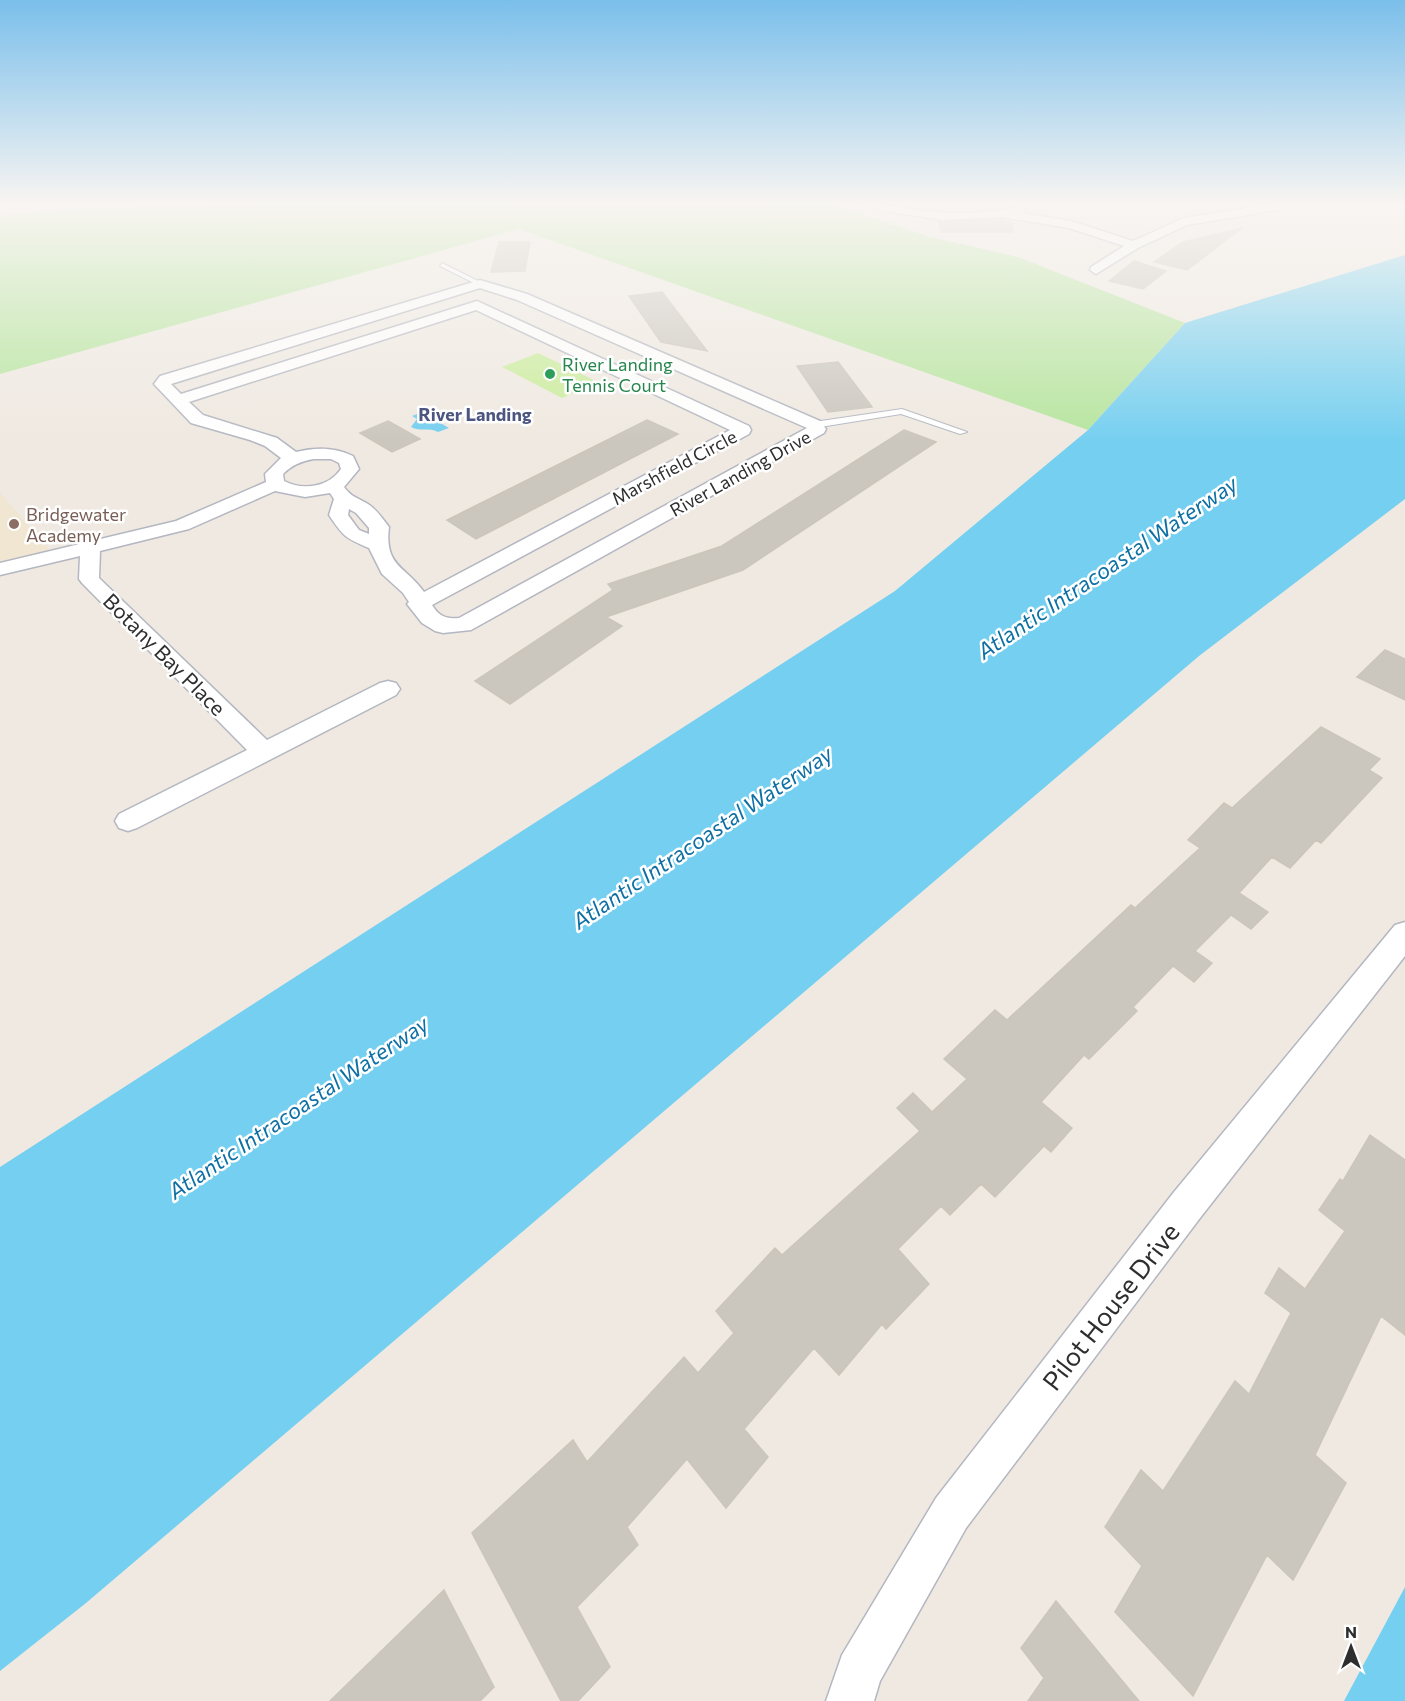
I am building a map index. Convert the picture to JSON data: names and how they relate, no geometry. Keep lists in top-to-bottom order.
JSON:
{
  "streets": {
    "street": [
      "Marshfield Circle",
      "River Landing Drive",
      "Botany Bay Place",
      "Pilot House Drive"
    ]
  },
  "crossings": [
    ["Marshfield Circle", "River Landing Drive"]
  ],
  "districts": ["River Landing"],
  "water": ["Atlantic Intracoastal Waterway"],
  "places": ["River Landing Tennis Court", "Bridgewater Academy"],
  "north": "top"
}
